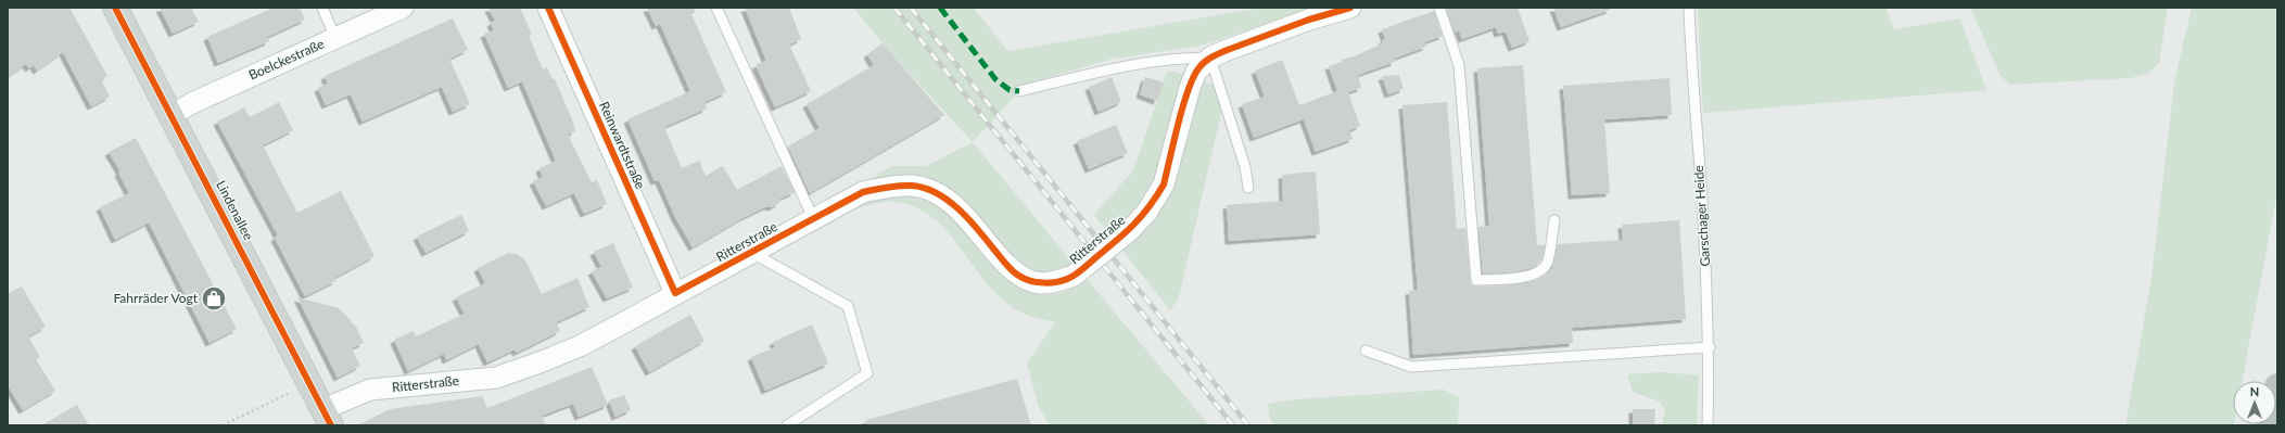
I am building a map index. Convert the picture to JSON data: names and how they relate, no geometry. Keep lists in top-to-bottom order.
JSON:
{
  "streets": {
    "main road": ["Lindenallee"],
    "street": ["Boelckestraße", "Reinwardtstraße", "Ritterstraße"],
    "lane": ["Garschager Heide"]
  },
  "crossings": [
    ["Boelckestraße", "Lindenallee"],
    ["Reinwardtstraße", "Ritterstraße"],
    ["Lindenallee", "Ritterstraße"]
  ],
  "places": {
    "shop": ["Fahrräder Vogt"]
  },
  "north": "top"
}
